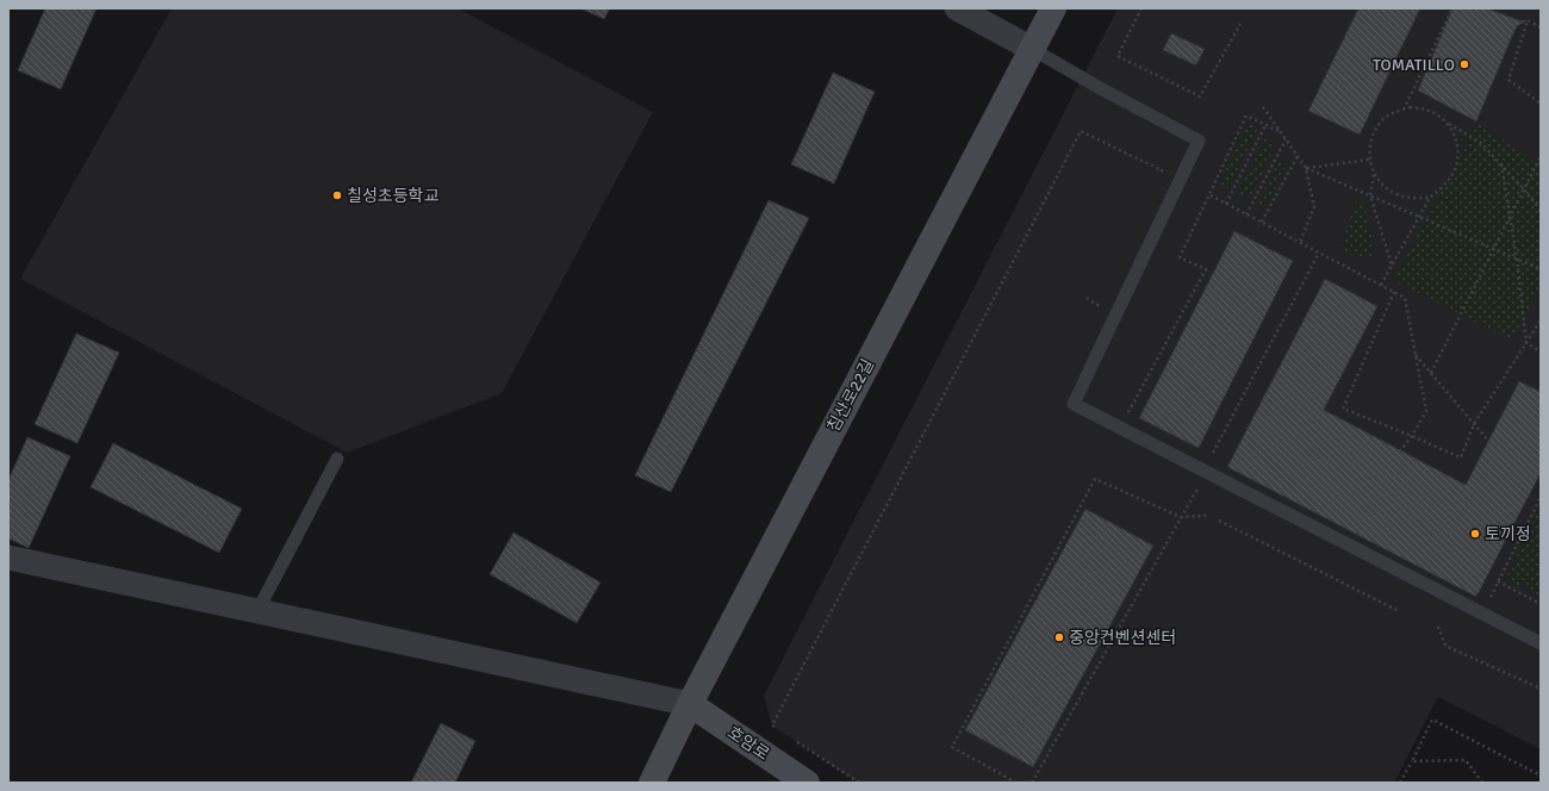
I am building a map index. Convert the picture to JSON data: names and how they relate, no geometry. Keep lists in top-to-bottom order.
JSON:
{
  "streets": {
    "street": ["침산로22길", "호암로"]
  },
  "crossings": [
    ["침산로22길", "호암로"]
  ],
  "places": [
    "TOMATILLO",
    "칠성초등학교",
    "토끼정",
    "중앙컨벤션센터"
  ]
}
